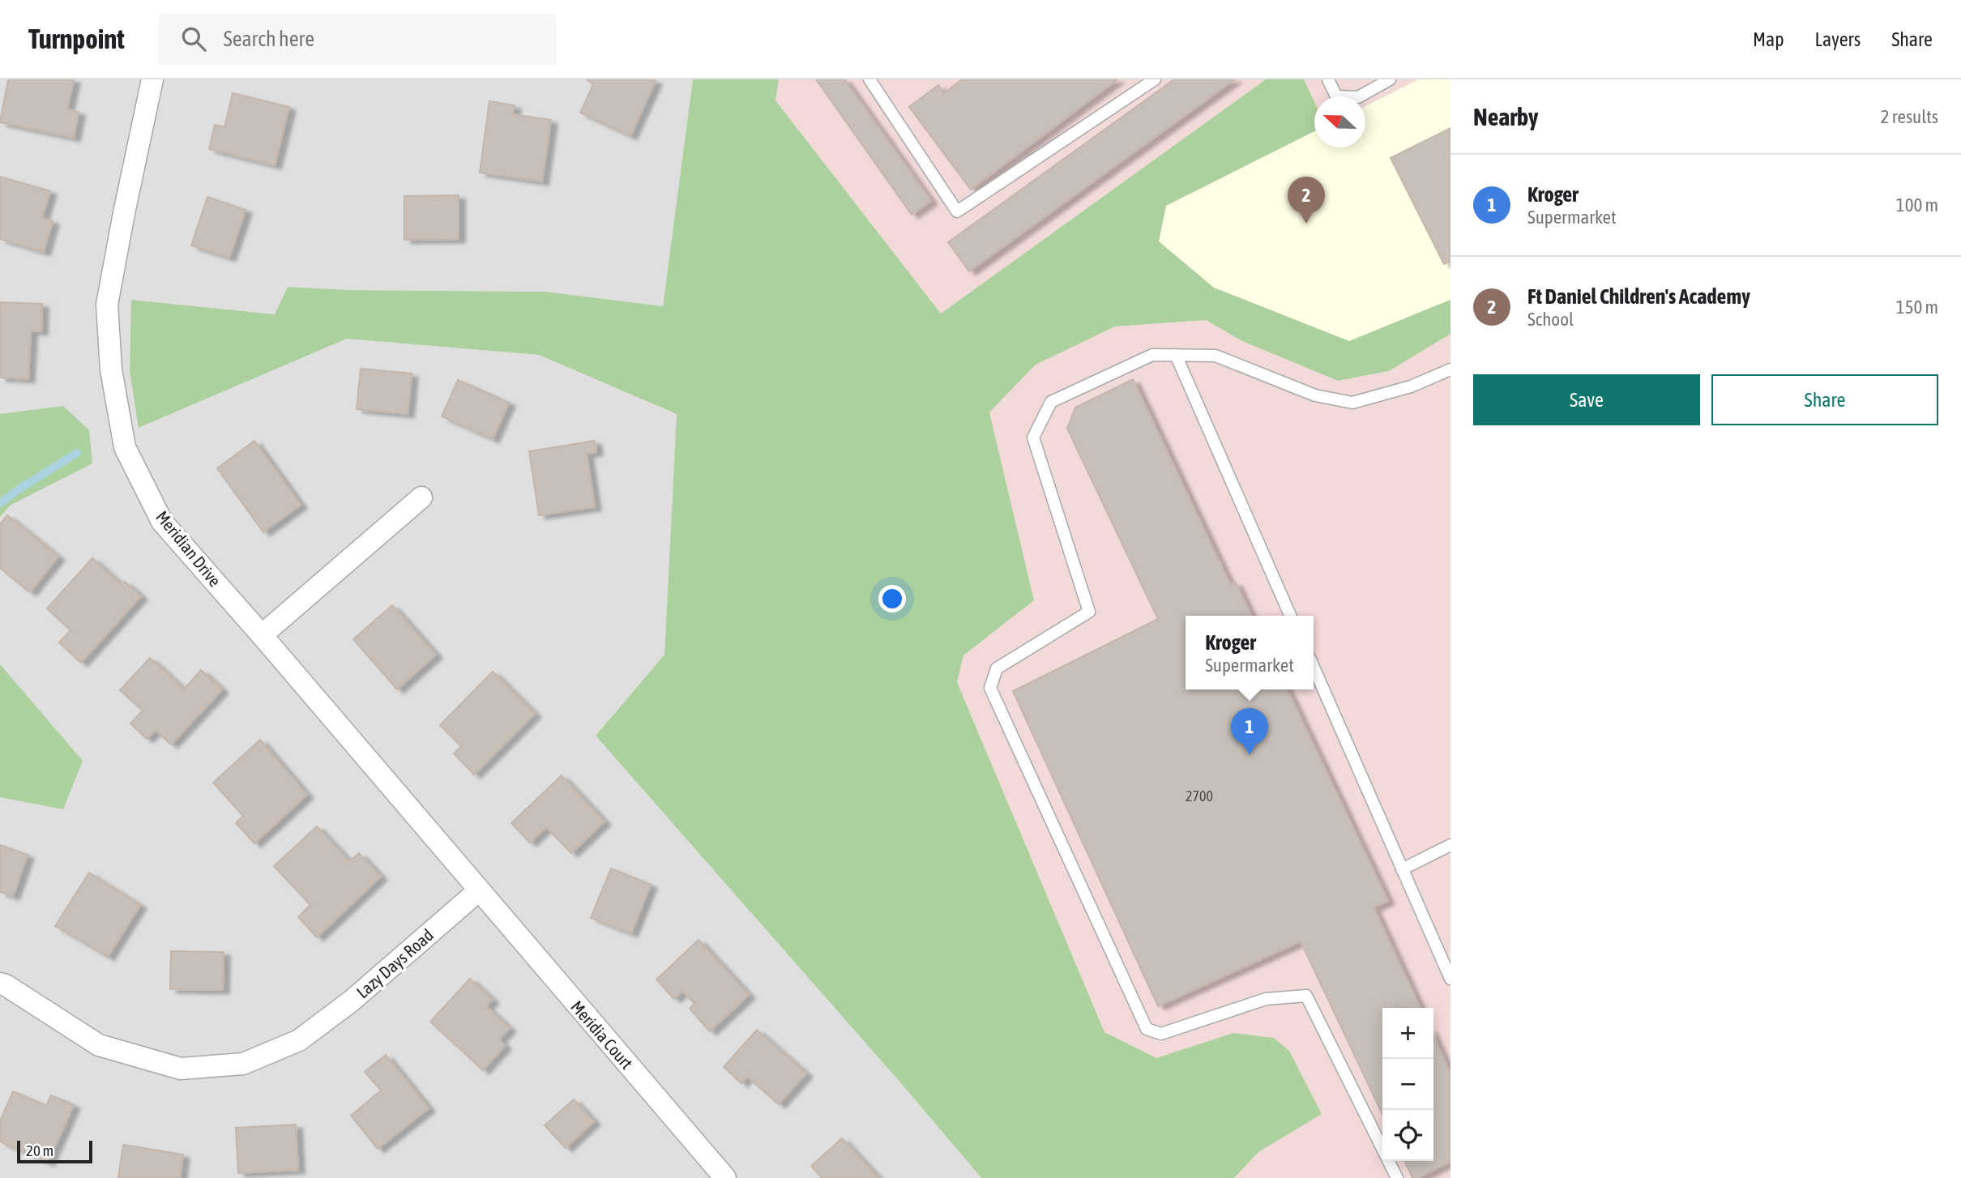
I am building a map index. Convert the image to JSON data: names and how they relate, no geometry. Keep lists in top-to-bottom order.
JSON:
{
  "streets": {
    "street": ["Meridian Drive", "Lazy Days Road", "Meridia Court"]
  },
  "crossings": [
    ["Lazy Days Road", "Meridia Court"]
  ],
  "house_numbers": ["2700"],
  "scale_bar": "20 m",
  "north": "left",
  "page": {
    "header": "Turnpoint",
    "search": "Search here",
    "nav": ["Map", "Layers", "Share"],
    "heading": ["Nearby", "2 results"],
    "list": [
      {
        "mark": "1",
        "name": "Kroger",
        "note": "Supermarket",
        "value": "100 m"
      },
      {
        "mark": "2",
        "name": "Ft Daniel Children's Academy",
        "note": "School",
        "value": "150 m"
      }
    ],
    "pins": ["2", "1"],
    "buttons": ["Save", "Share"],
    "popup": ["Kroger", "Supermarket"],
    "map_buttons": ["+", "−"],
    "scale": "20 m"
  }
}
